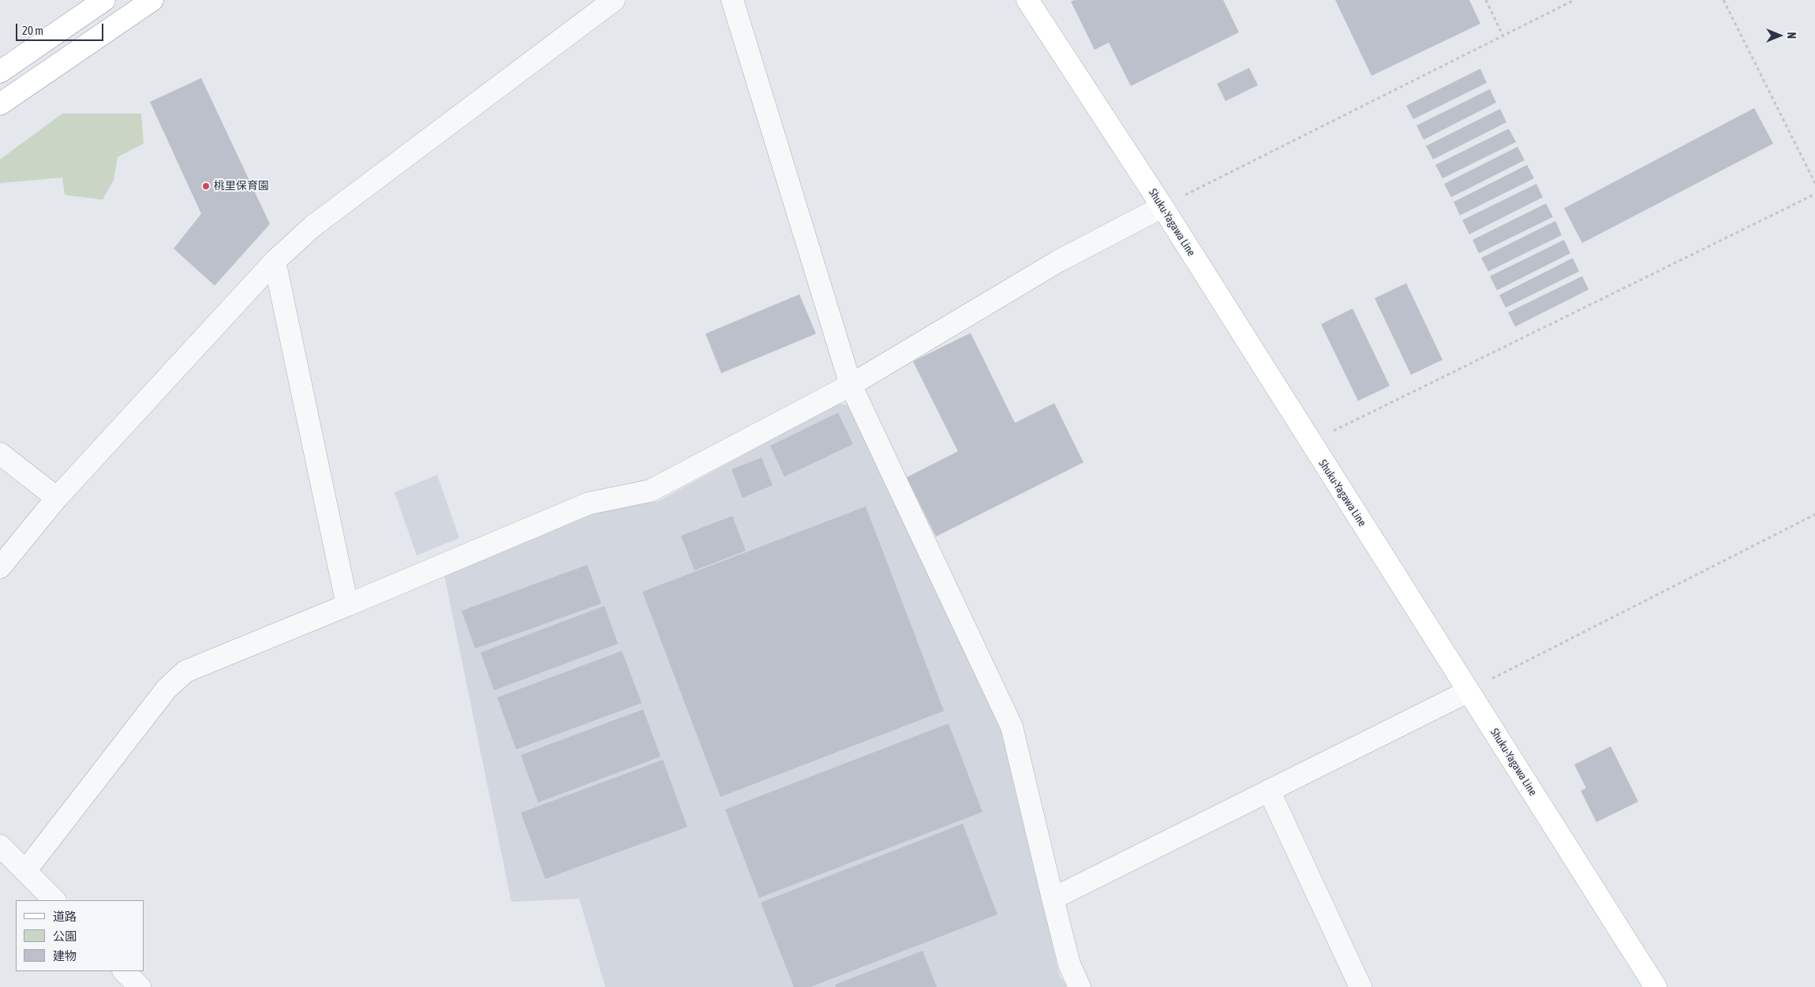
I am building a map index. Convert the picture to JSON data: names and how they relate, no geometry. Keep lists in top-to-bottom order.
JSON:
{
  "streets": {
    "main road": ["Shuku-Yagawa Line"]
  },
  "places": ["桃里保育園"],
  "legend": ["道路", "公園", "建物"],
  "scale_bar": "20 m",
  "north": "right"
}
